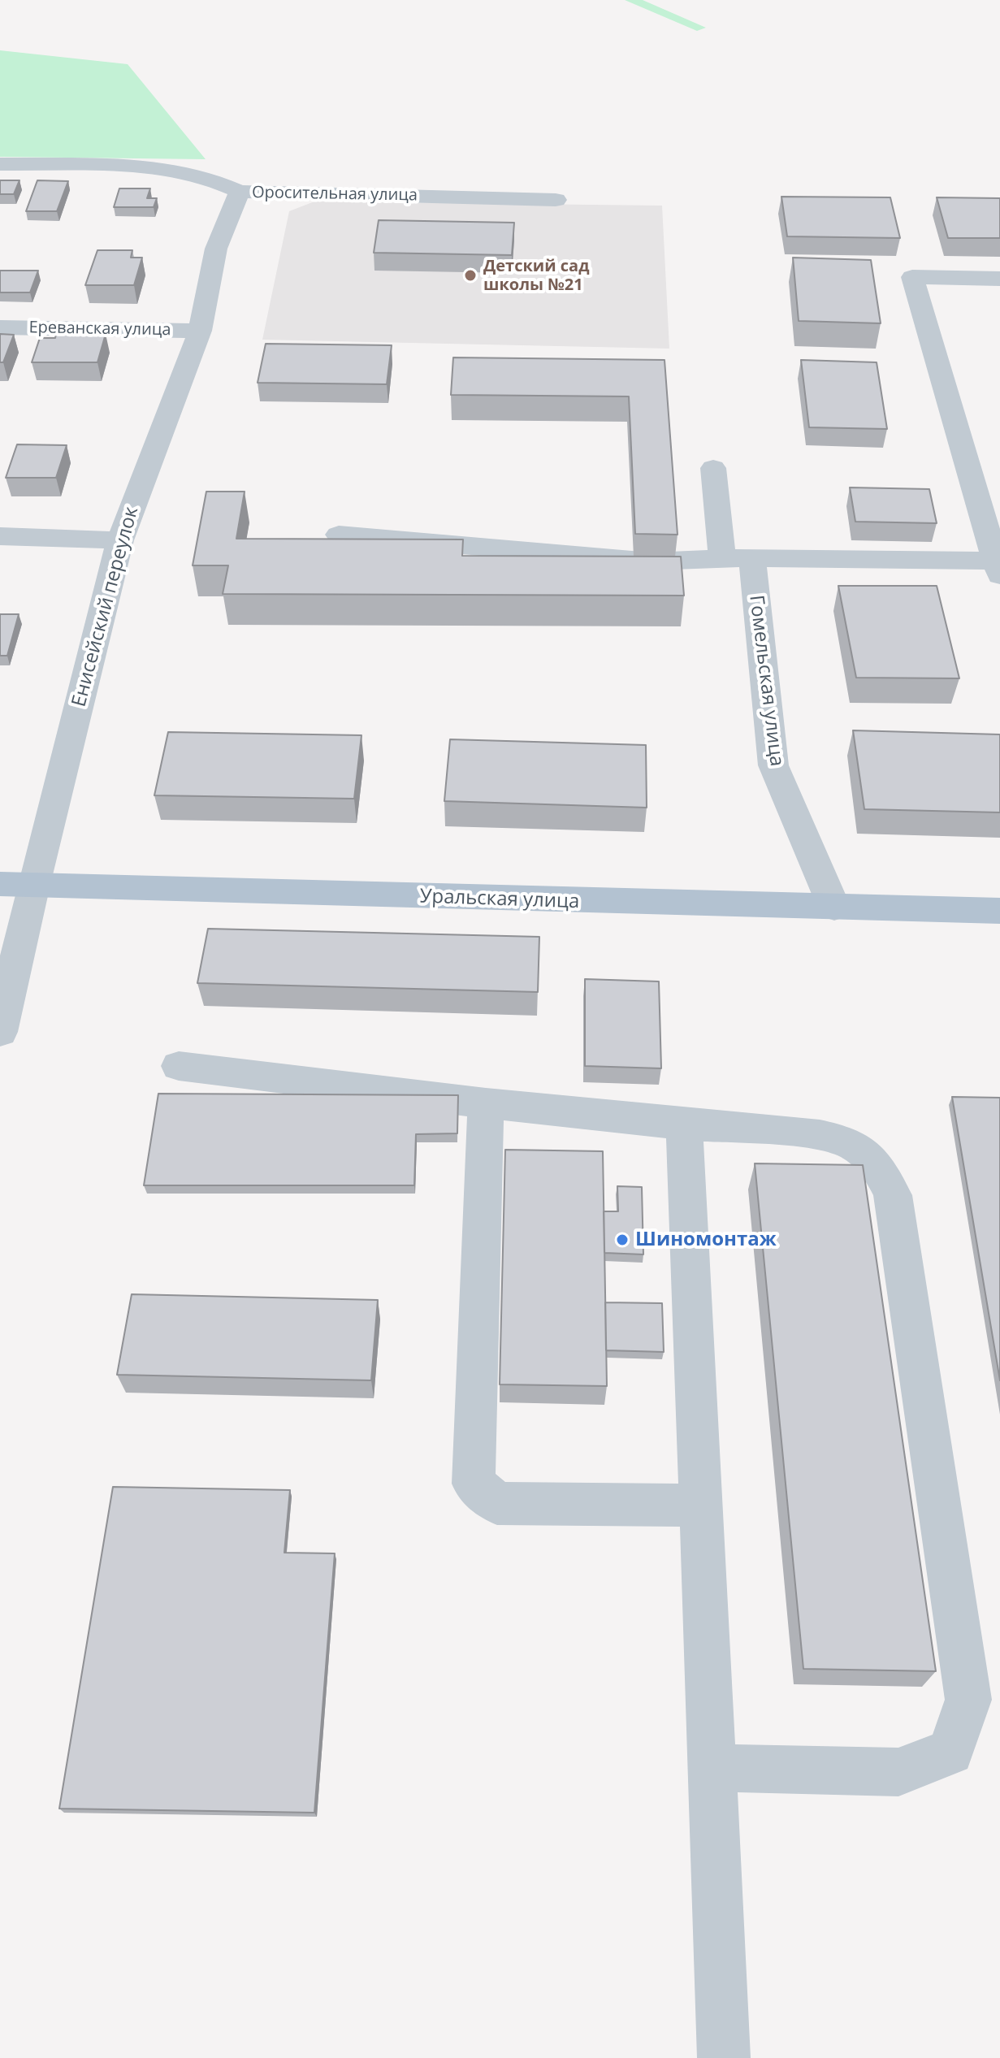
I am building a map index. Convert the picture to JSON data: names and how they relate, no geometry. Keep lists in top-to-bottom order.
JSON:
{
  "streets": {
    "main road": ["Уральская улица"],
    "street": [
      "Оросительная улица",
      "Ереванская улица",
      "Енисейский переулок",
      "Гомельская улица"
    ]
  },
  "crossings": [
    ["Оросительная улица", "Енисейский переулок"],
    ["Ереванская улица", "Енисейский переулок"],
    ["Енисейский переулок", "Уральская улица"],
    ["Гомельская улица", "Уральская улица"]
  ],
  "places": ["Детский сад школы №21", "Шиномонтаж"]
}
